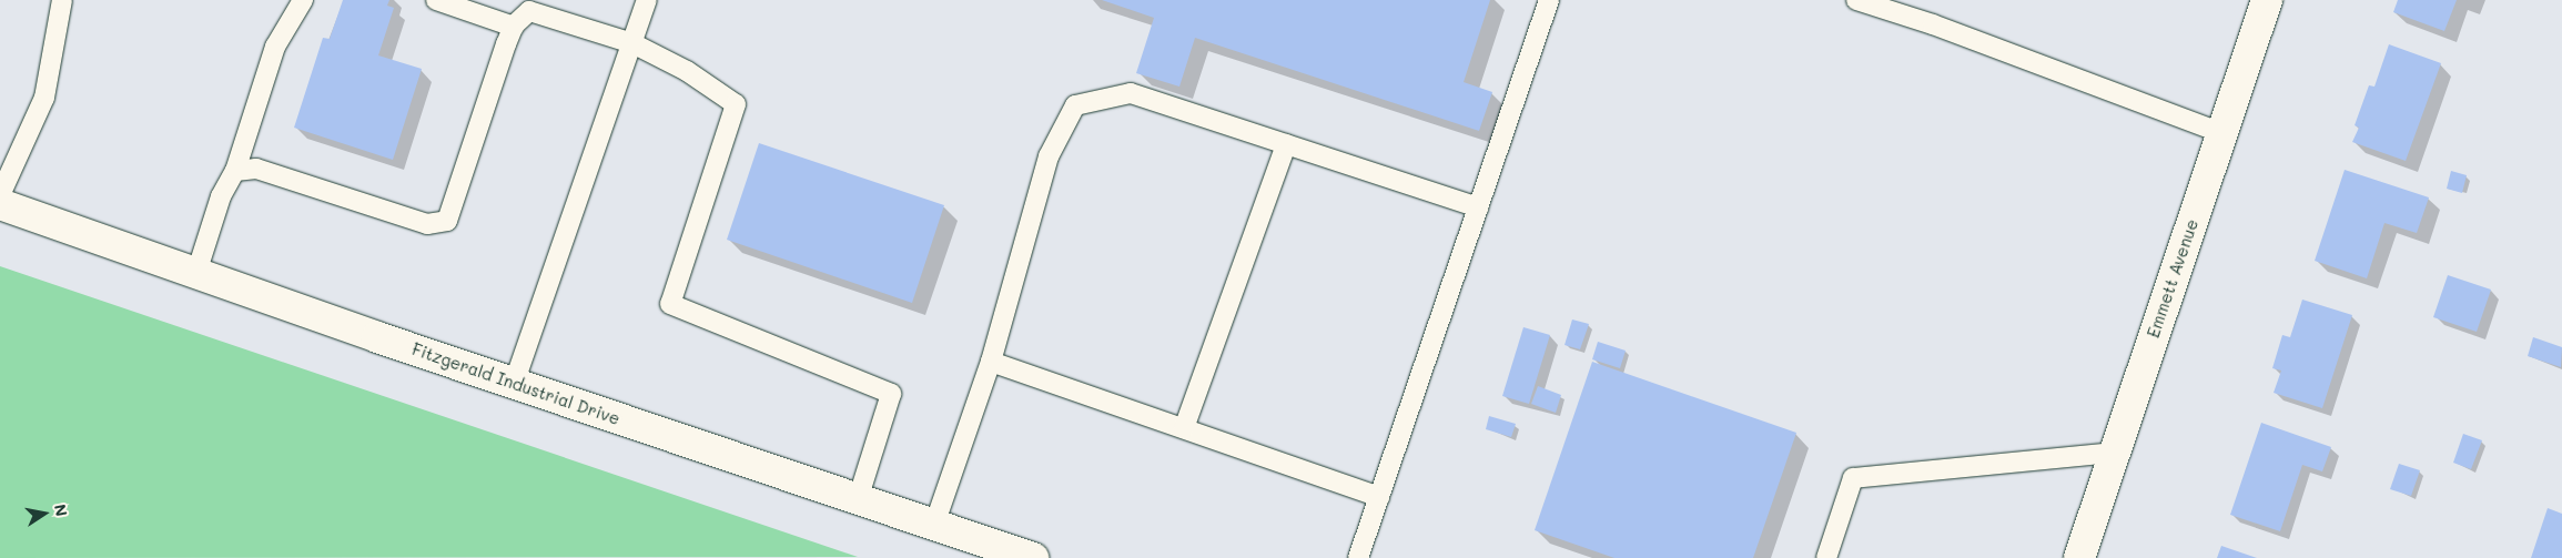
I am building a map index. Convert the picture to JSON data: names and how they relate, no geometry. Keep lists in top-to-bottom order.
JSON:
{
  "streets": {
    "street": ["Emmett Avenue", "Fitzgerald Industrial Drive"]
  },
  "north": "right"
}
